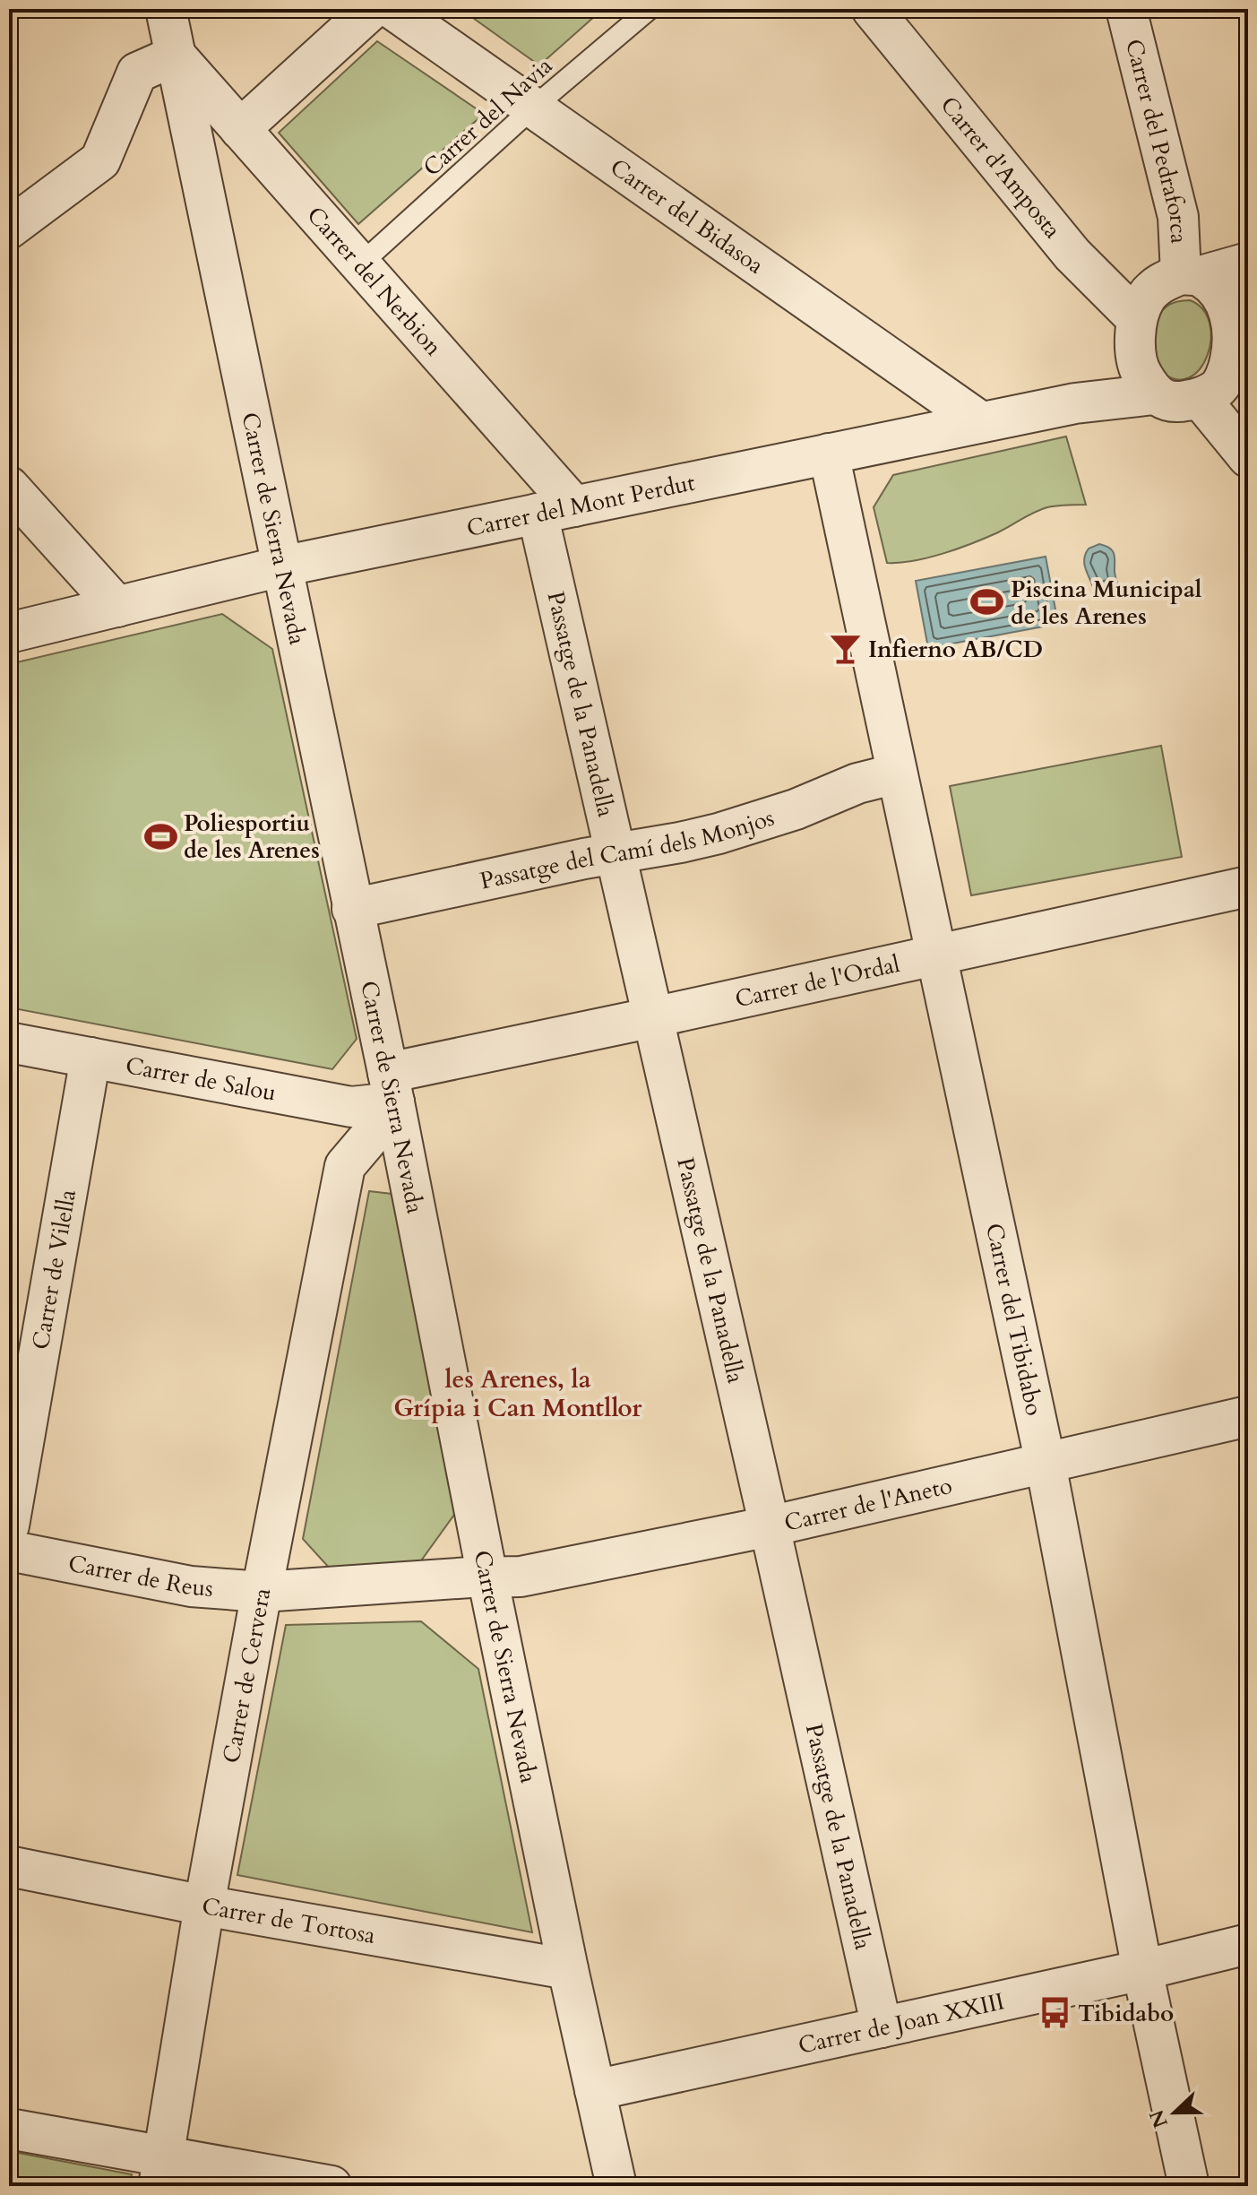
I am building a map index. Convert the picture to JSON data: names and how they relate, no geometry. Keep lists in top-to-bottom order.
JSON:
{
  "streets": {
    "street": [
      "Carrer del Pedraforca",
      "Carrer d'Amposta",
      "Carrer del Bidasoa",
      "Carrer del Nerbion",
      "Carrer del Mont Perdut",
      "Carrer de Sierra Nevada",
      "Passatge de la Panadella",
      "Passatge del Camí dels Monjos",
      "Carrer de l'Ordal",
      "Carrer de Salou",
      "Carrer de Vilella",
      "Carrer del Tibidabo",
      "Carrer de l'Aneto",
      "Carrer de Reus",
      "Carrer de Cervera",
      "Carrer de Tortosa",
      "Carrer de Joan XXIII"
    ],
    "lane": ["Carrer del Navia"]
  },
  "crossings": [
    ["Carrer del Navia", "Carrer del Bidasoa"],
    ["Carrer del Navia", "Carrer del Nerbion"],
    ["Carrer del Pedraforca", "Carrer d'Amposta"],
    ["Carrer del Pedraforca", "Carrer del Mont Perdut"],
    ["Carrer d'Amposta", "Carrer del Mont Perdut"],
    ["Carrer del Bidasoa", "Carrer del Mont Perdut"],
    ["Carrer del Nerbion", "Carrer del Mont Perdut"],
    ["Carrer del Nerbion", "Carrer de Sierra Nevada"],
    ["Carrer del Nerbion", "Passatge de la Panadella"],
    ["Carrer del Mont Perdut", "Carrer de Sierra Nevada"],
    ["Carrer del Mont Perdut", "Passatge de la Panadella"],
    ["Carrer del Mont Perdut", "Carrer del Tibidabo"],
    ["Carrer de Sierra Nevada", "Passatge del Camí dels Monjos"],
    ["Carrer de Sierra Nevada", "Carrer de l'Ordal"],
    ["Carrer de Sierra Nevada", "Carrer de Salou"],
    ["Carrer de Sierra Nevada", "Carrer de l'Aneto"],
    ["Carrer de Sierra Nevada", "Carrer de Reus"],
    ["Carrer de Sierra Nevada", "Carrer de Cervera"],
    ["Carrer de Sierra Nevada", "Carrer de Tortosa"],
    ["Carrer de Sierra Nevada", "Carrer de Joan XXIII"],
    ["Passatge de la Panadella", "Passatge del Camí dels Monjos"],
    ["Passatge de la Panadella", "Carrer de l'Ordal"],
    ["Passatge de la Panadella", "Carrer de l'Aneto"],
    ["Passatge de la Panadella", "Carrer de Joan XXIII"],
    ["Passatge del Camí dels Monjos", "Carrer del Tibidabo"],
    ["Carrer de l'Ordal", "Carrer de Salou"],
    ["Carrer de l'Ordal", "Carrer del Tibidabo"],
    ["Carrer de l'Ordal", "Carrer de Cervera"],
    ["Carrer de Salou", "Carrer de Vilella"],
    ["Carrer de Salou", "Carrer de Cervera"],
    ["Carrer del Tibidabo", "Carrer de l'Aneto"],
    ["Carrer del Tibidabo", "Carrer de Joan XXIII"],
    ["Carrer de l'Aneto", "Carrer de Reus"],
    ["Carrer de Reus", "Carrer de Cervera"],
    ["Carrer de Cervera", "Carrer de Tortosa"]
  ],
  "districts": ["les Arenes, la Grípia i Can Montllor"],
  "places": {
    "sports": ["Piscina Municipal de les Arenes", "Poliesportiu de les Arenes"],
    "bar": ["Infierno AB/CD"],
    "bus stop": ["Tibidabo"]
  },
  "north": "left"
}
